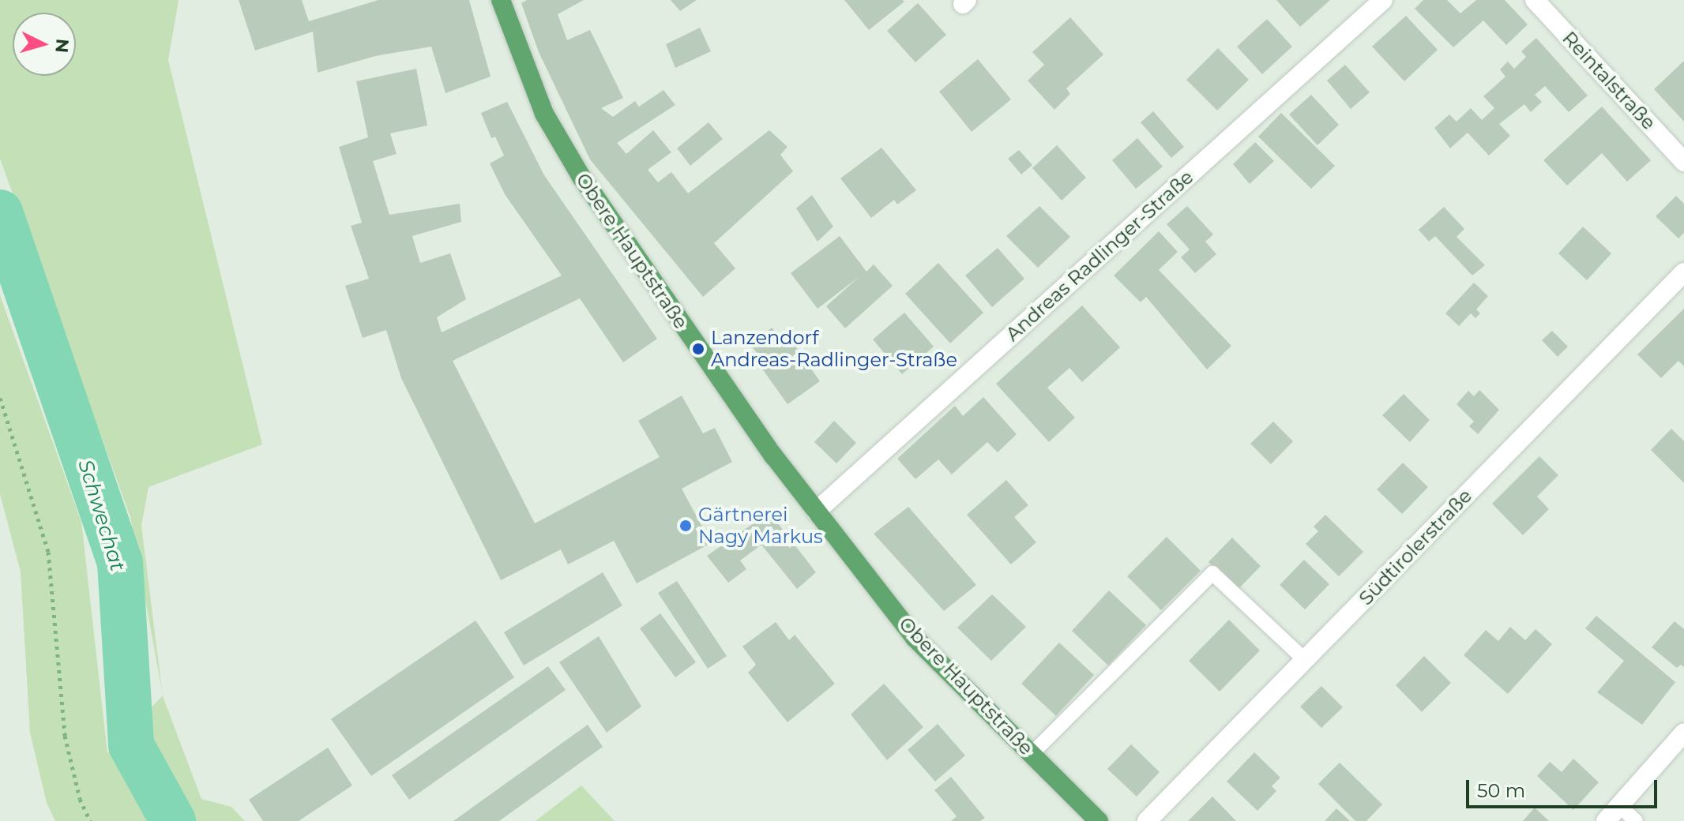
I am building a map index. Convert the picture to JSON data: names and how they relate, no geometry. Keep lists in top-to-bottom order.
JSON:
{
  "streets": {
    "main road": ["Obere Hauptstraße"],
    "street": ["Reintalstraße", "Andreas Radlinger-Straße", "Südtirolerstraße"]
  },
  "crossings": [
    ["Obere Hauptstraße", "Andreas Radlinger-Straße"]
  ],
  "water": ["Schwechat"],
  "places": ["Lanzendorf Andreas-Radlinger-Straße", "Gärtnerei Nagy Markus"],
  "scale_bar": "50 m",
  "north": "right"
}
